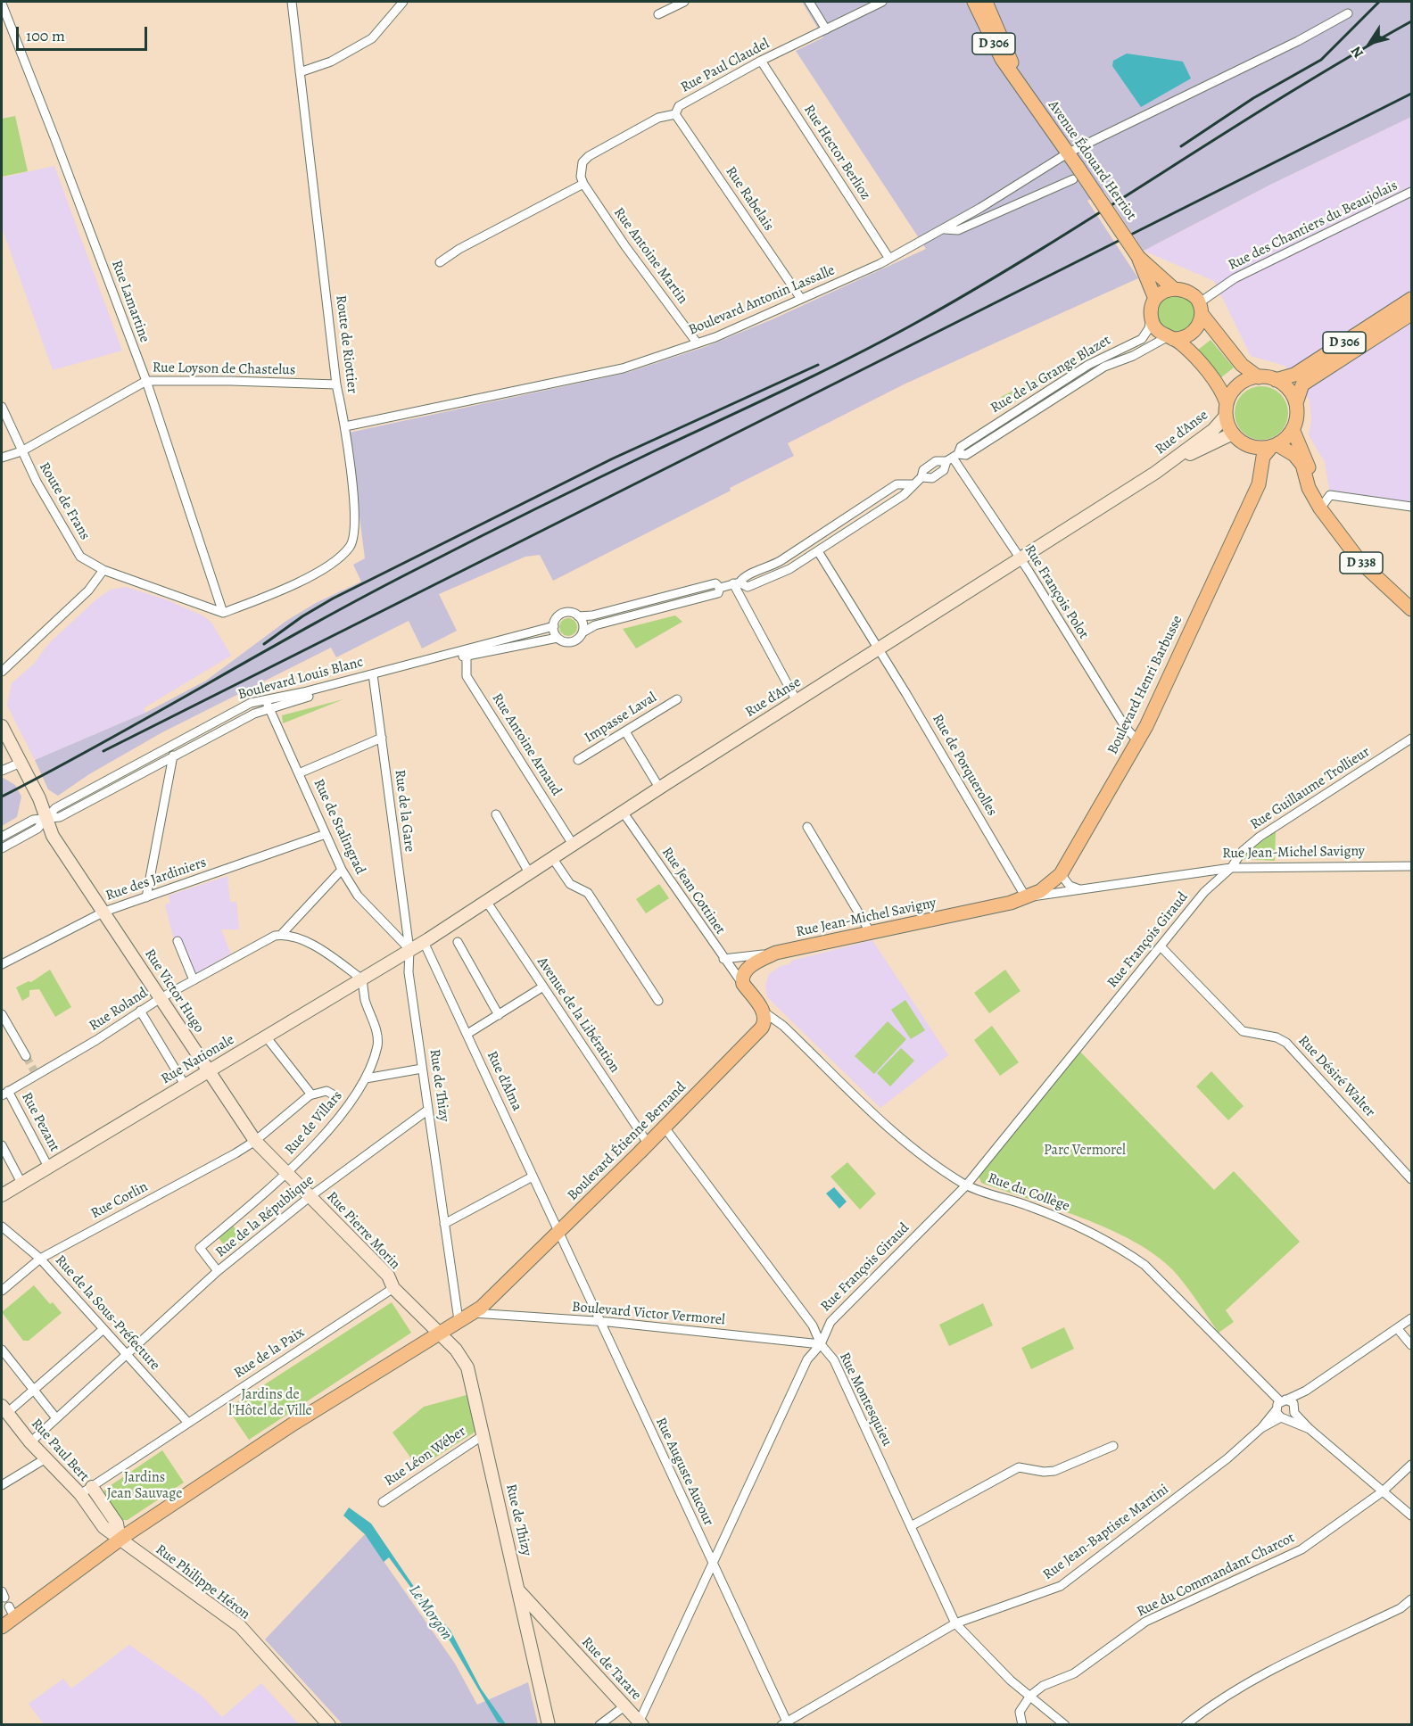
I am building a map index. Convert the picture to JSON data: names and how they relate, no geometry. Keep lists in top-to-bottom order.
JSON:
{
  "streets": {
    "main road": [
      "D 306",
      "Avenue Édouard Herriot",
      "Rue d'Anse",
      "D 338",
      "Boulevard Henri Barbusse",
      "Rue Jean-Michel Savigny",
      "Rue Victor Hugo",
      "Rue Nationale",
      "Rue de Thizy",
      "Boulevard Étienne Bernand",
      "Rue Pierre Morin",
      "Rue Paul Bert",
      "Rue Philippe Héron",
      "Rue de Tarare"
    ],
    "street": [
      "Rue Paul Claudel",
      "Rue Hector Berlioz",
      "Rue Rabelais",
      "Rue des Chantiers du Beaujolais",
      "Rue Antoine Martin",
      "Boulevard Antonin Lassalle",
      "Rue Lamartine",
      "Route de Riottier",
      "Rue Loyson de Chastelus",
      "Rue de la Grange Blazet",
      "Route de Frans",
      "Rue François Polot",
      "Boulevard Louis Blanc",
      "Impasse Laval",
      "Rue Antoine Arnaud",
      "Rue de Porquerolles",
      "Rue Guillaume Trollieur",
      "Rue de la Gare",
      "Rue de Stalingrad",
      "Rue des Jardiniers",
      "Rue Jean Cottinet",
      "Rue François Giraud",
      "Rue Roland",
      "Avenue de la Libération",
      "Rue Désiré Walter",
      "Rue d'Alma",
      "Rue Pezant",
      "Rue de Villars",
      "Rue du Collège",
      "Rue Corlin",
      "Rue de la République",
      "Rue de la Sous-Préfecture",
      "Boulevard Victor Vermorel",
      "Rue de la Paix",
      "Rue Montesquieu",
      "Rue Léon Wéber",
      "Rue Auguste Aucour",
      "Rue Jean-Baptiste Martini",
      "Rue du Commandant Charcot"
    ]
  },
  "crossings": [
    ["D 306", "Rue d'Anse"],
    ["D 306", "D 338"],
    ["D 306", "Boulevard Henri Barbusse"],
    ["Rue Paul Claudel", "Rue Hector Berlioz"],
    ["Rue Paul Claudel", "Rue Rabelais"],
    ["Rue Paul Claudel", "Rue Antoine Martin"],
    ["Rue Hector Berlioz", "Boulevard Antonin Lassalle"],
    ["Avenue Édouard Herriot", "Rue des Chantiers du Beaujolais"],
    ["Avenue Édouard Herriot", "Boulevard Antonin Lassalle"],
    ["Avenue Édouard Herriot", "Rue de la Grange Blazet"],
    ["Rue Rabelais", "Boulevard Antonin Lassalle"],
    ["Rue des Chantiers du Beaujolais", "Rue de la Grange Blazet"],
    ["Rue Antoine Martin", "Boulevard Antonin Lassalle"],
    ["Boulevard Antonin Lassalle", "Route de Riottier"],
    ["Rue Lamartine", "Route de Riottier"],
    ["Rue Lamartine", "Rue Loyson de Chastelus"],
    ["Rue Lamartine", "Route de Frans"],
    ["Route de Riottier", "Rue Loyson de Chastelus"],
    ["Route de Riottier", "Route de Frans"],
    ["Rue Loyson de Chastelus", "Route de Frans"],
    ["Rue de la Grange Blazet", "Rue François Polot"],
    ["Rue de la Grange Blazet", "Boulevard Louis Blanc"],
    ["Rue de la Grange Blazet", "Rue de Porquerolles"],
    ["Rue d'Anse", "D 338"],
    ["Rue d'Anse", "Rue François Polot"],
    ["Rue d'Anse", "Boulevard Henri Barbusse"],
    ["Rue d'Anse", "Rue Antoine Arnaud"],
    ["Rue d'Anse", "Rue de Porquerolles"],
    ["Rue d'Anse", "Rue de la Gare"],
    ["Rue d'Anse", "Rue de Stalingrad"],
    ["Rue d'Anse", "Rue Jean Cottinet"],
    ["Rue d'Anse", "Avenue de la Libération"],
    ["Rue d'Anse", "Rue Nationale"],
    ["Rue d'Anse", "Rue d'Alma"],
    ["Rue d'Anse", "Rue de Thizy"],
    ["D 338", "Boulevard Henri Barbusse"],
    ["Rue François Polot", "Boulevard Henri Barbusse"],
    ["Boulevard Louis Blanc", "Rue Antoine Arnaud"],
    ["Boulevard Louis Blanc", "Rue de la Gare"],
    ["Boulevard Louis Blanc", "Rue de Stalingrad"],
    ["Boulevard Louis Blanc", "Rue Victor Hugo"],
    ["Boulevard Henri Barbusse", "Rue Jean-Michel Savigny"],
    ["Rue de Porquerolles", "Rue Jean-Michel Savigny"],
    ["Rue Guillaume Trollieur", "Rue Jean-Michel Savigny"],
    ["Rue Guillaume Trollieur", "Rue François Giraud"],
    ["Rue de la Gare", "Rue de Stalingrad"],
    ["Rue de la Gare", "Rue Nationale"],
    ["Rue de la Gare", "Rue de Thizy"],
    ["Rue de Stalingrad", "Rue des Jardiniers"],
    ["Rue de Stalingrad", "Rue Nationale"],
    ["Rue de Stalingrad", "Rue de Thizy"],
    ["Rue Jean-Michel Savigny", "Rue Jean Cottinet"],
    ["Rue Jean-Michel Savigny", "Rue François Giraud"],
    ["Rue des Jardiniers", "Rue Victor Hugo"],
    ["Rue François Giraud", "Rue Désiré Walter"],
    ["Rue François Giraud", "Rue du Collège"],
    ["Rue François Giraud", "Boulevard Victor Vermorel"],
    ["Rue François Giraud", "Rue Montesquieu"],
    ["Rue François Giraud", "Rue Auguste Aucour"],
    ["Rue François Giraud", "Rue de Tarare"],
    ["Rue Victor Hugo", "Rue Roland"],
    ["Rue Victor Hugo", "Rue Nationale"],
    ["Rue Victor Hugo", "Rue de Villars"],
    ["Rue Victor Hugo", "Rue Corlin"],
    ["Rue Victor Hugo", "Rue Pierre Morin"],
    ["Rue Roland", "Rue Pezant"],
    ["Avenue de la Libération", "Boulevard Étienne Bernand"],
    ["Rue Nationale", "Rue de Thizy"],
    ["Rue Nationale", "Rue Pezant"],
    ["Rue Nationale", "Rue de Villars"],
    ["Rue d'Alma", "Boulevard Étienne Bernand"],
    ["Rue d'Alma", "Rue Auguste Aucour"],
    ["Rue de Thizy", "Boulevard Étienne Bernand"],
    ["Rue de Thizy", "Rue de la République"],
    ["Rue de Thizy", "Rue Pierre Morin"],
    ["Rue de Thizy", "Rue Léon Wéber"],
    ["Rue de Thizy", "Rue de Tarare"],
    ["Rue de Villars", "Rue de la République"],
    ["Rue de Villars", "Rue Pierre Morin"],
    ["Boulevard Étienne Bernand", "Rue du Collège"],
    ["Boulevard Étienne Bernand", "Rue Pierre Morin"],
    ["Boulevard Étienne Bernand", "Boulevard Victor Vermorel"],
    ["Boulevard Étienne Bernand", "Rue Montesquieu"],
    ["Boulevard Étienne Bernand", "Rue Paul Bert"],
    ["Boulevard Étienne Bernand", "Rue Auguste Aucour"],
    ["Boulevard Étienne Bernand", "Rue Philippe Héron"],
    ["Rue du Collège", "Rue Jean-Baptiste Martini"],
    ["Rue Corlin", "Rue de la Sous-Préfecture"],
    ["Rue de la République", "Rue Pierre Morin"],
    ["Rue de la République", "Rue de la Sous-Préfecture"],
    ["Rue de la République", "Rue Paul Bert"],
    ["Rue Pierre Morin", "Rue de la Paix"],
    ["Rue de la Sous-Préfecture", "Rue de la Paix"],
    ["Boulevard Victor Vermorel", "Rue Montesquieu"],
    ["Boulevard Victor Vermorel", "Rue Auguste Aucour"],
    ["Rue de la Paix", "Rue Paul Bert"],
    ["Rue Montesquieu", "Rue Jean-Baptiste Martini"],
    ["Rue Montesquieu", "Rue du Commandant Charcot"],
    ["Rue Paul Bert", "Rue Philippe Héron"],
    ["Rue Auguste Aucour", "Rue Jean-Baptiste Martini"]
  ],
  "water": ["Le Morgon"],
  "parks": ["Parc Vermorel", "Jardins de l'Hôtel de Ville", "Jardins Jean Sauvage"],
  "scale_bar": "100 m",
  "north": "bottom left"
}
